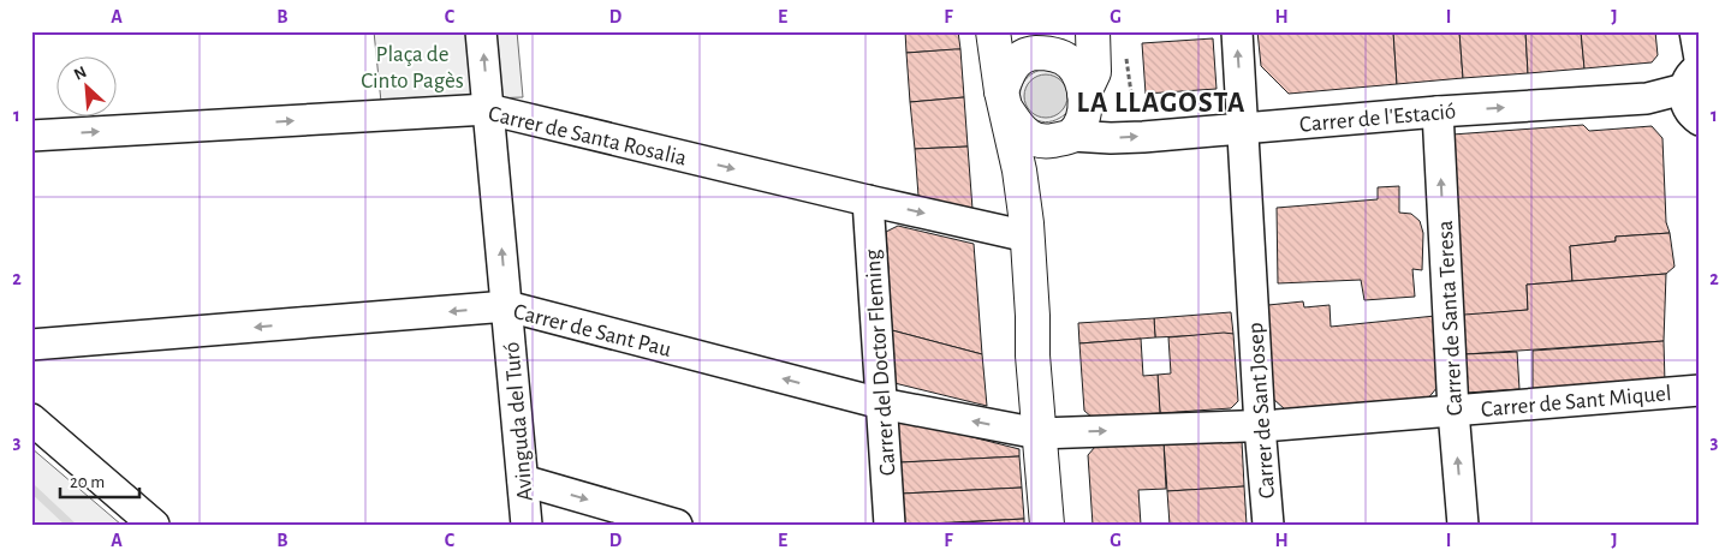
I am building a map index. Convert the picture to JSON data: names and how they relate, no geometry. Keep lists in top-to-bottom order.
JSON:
{
  "streets": {
    "street": [
      "Carrer de l'Estació",
      "Carrer de Santa Rosalia",
      "Carrer de Santa Teresa",
      "Carrer de Sant Pau",
      "Carrer del Doctor Fleming",
      "Carrer de Sant Miquel",
      "Carrer de Sant Josep",
      "Avinguda del Turó"
    ]
  },
  "crossings": [
    ["Carrer de l'Estació", "Carrer de Santa Teresa"],
    ["Carrer de l'Estació", "Carrer de Sant Josep"],
    ["Carrer de Santa Rosalia", "Carrer del Doctor Fleming"],
    ["Carrer de Santa Rosalia", "Avinguda del Turó"],
    ["Carrer de Santa Teresa", "Carrer de Sant Miquel"],
    ["Carrer de Sant Pau", "Carrer del Doctor Fleming"],
    ["Carrer de Sant Pau", "Avinguda del Turó"],
    ["Carrer de Sant Miquel", "Carrer de Sant Josep"]
  ],
  "one_way": [
    "Carrer de l'Estació",
    "Carrer de Santa Rosalia",
    "Carrer de Santa Teresa",
    "Carrer de Sant Pau",
    "Avinguda del Turó"
  ],
  "districts": ["LA LLAGOSTA"],
  "parks": ["Plaça de Cinto Pagès"],
  "scale_bar": "20 m",
  "north": "top left",
  "grid": {
    "columns": [
      "A",
      "B",
      "C",
      "D",
      "E",
      "F",
      "G",
      "H",
      "I",
      "J"
    ],
    "rows": ["1", "2", "3"]
  }
}
